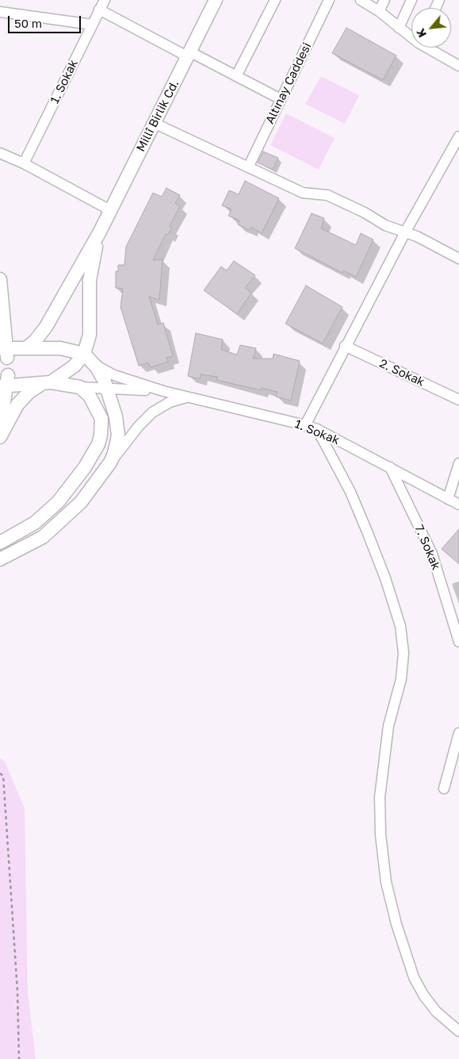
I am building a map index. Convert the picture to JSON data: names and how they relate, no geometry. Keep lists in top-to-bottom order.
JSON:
{
  "streets": {
    "main road": ["Millî Birlik Cd."],
    "street": [
      "1. Sokak",
      "Altınay Caddesi",
      "2. Sokak",
      "7. Sokak"
    ]
  },
  "crossings": [
    ["1. Sokak", "7. Sokak"]
  ],
  "scale_bar": "50 m",
  "north": "bottom left"
}
